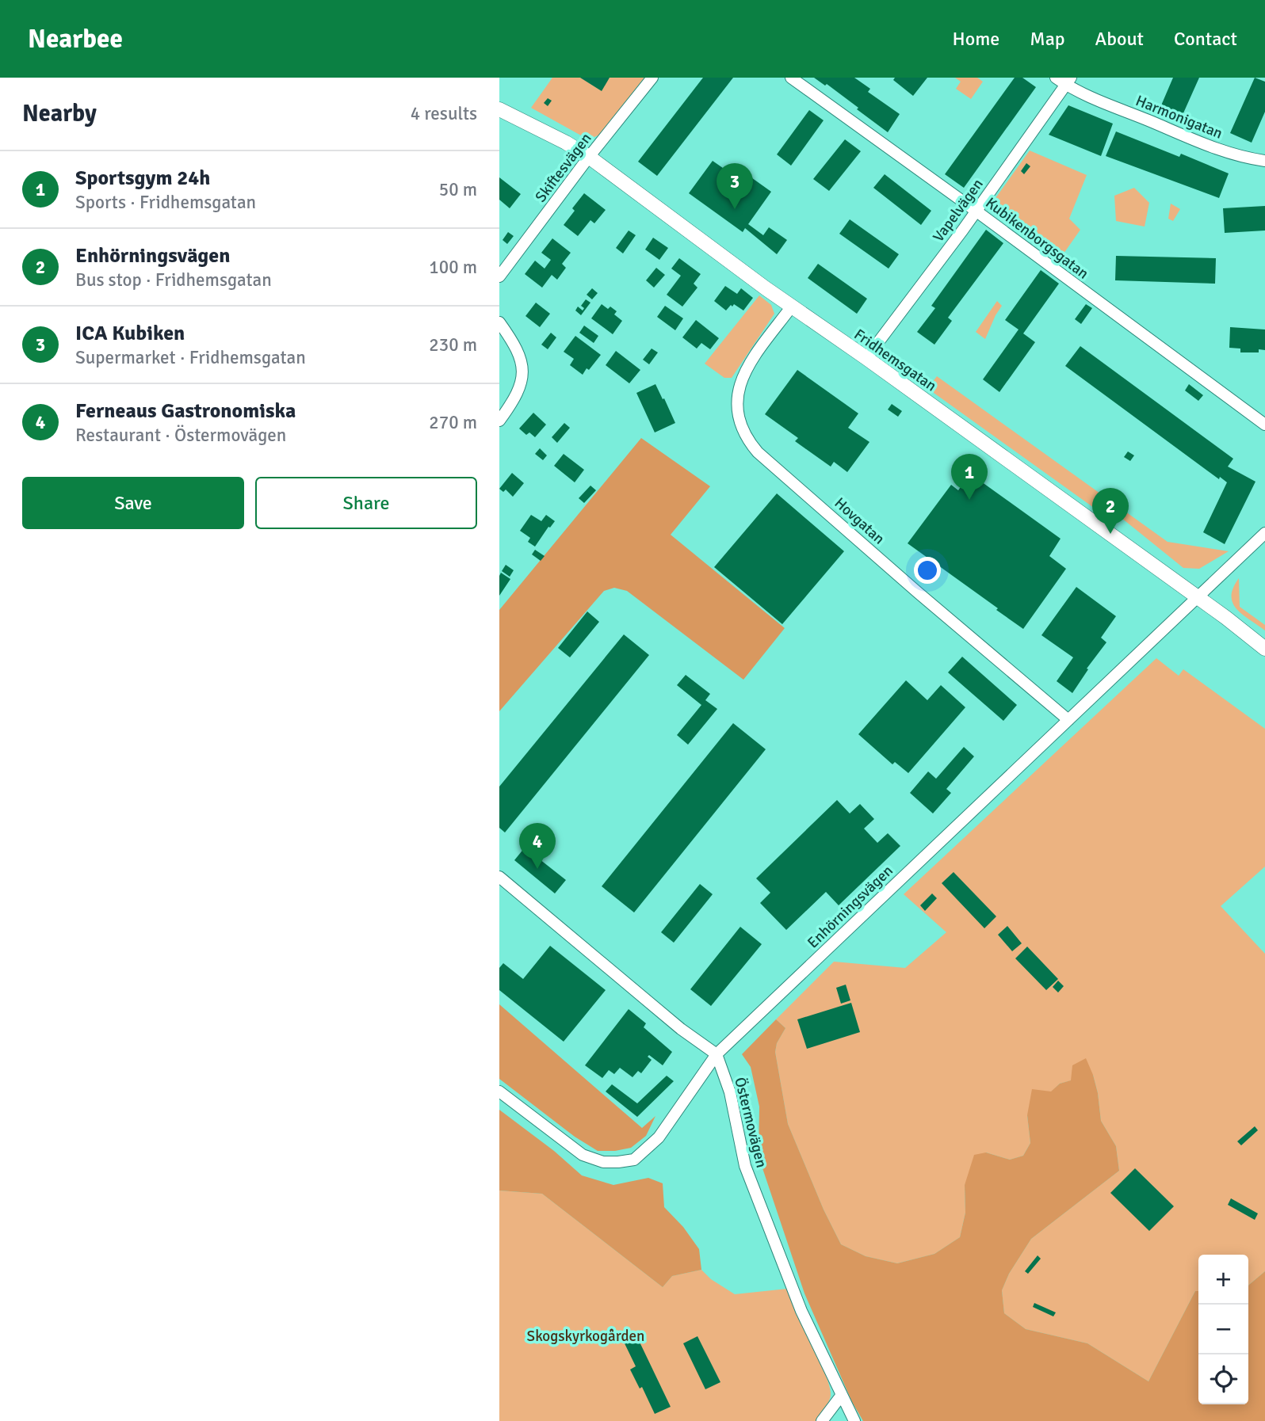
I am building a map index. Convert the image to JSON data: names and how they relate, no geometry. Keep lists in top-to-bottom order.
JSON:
{
  "streets": {
    "street": [
      "Harmonigatan",
      "Skiftesvägen",
      "Vapelvägen",
      "Kubikenborgsgatan",
      "Fridhemsgatan",
      "Hovgatan",
      "Enhörningsvägen",
      "Östermovägen"
    ]
  },
  "crossings": [
    ["Harmonigatan", "Vapelvägen"],
    ["Skiftesvägen", "Fridhemsgatan"],
    ["Vapelvägen", "Kubikenborgsgatan"],
    ["Vapelvägen", "Fridhemsgatan"],
    ["Fridhemsgatan", "Hovgatan"],
    ["Fridhemsgatan", "Enhörningsvägen"],
    ["Hovgatan", "Enhörningsvägen"],
    ["Enhörningsvägen", "Östermovägen"]
  ],
  "parks": ["Skogskyrkogården"],
  "page": {
    "header": "Nearbee",
    "nav": [
      "Home",
      "Map",
      "About",
      "Contact"
    ],
    "heading": ["Nearby", "4 results"],
    "list": [
      {
        "mark": "1",
        "name": "Sportsgym 24h",
        "note": "Sports · Fridhemsgatan",
        "value": "50 m"
      },
      {
        "mark": "2",
        "name": "Enhörningsvägen",
        "note": "Bus stop · Fridhemsgatan",
        "value": "100 m"
      },
      {
        "mark": "3",
        "name": "ICA Kubiken",
        "note": "Supermarket · Fridhemsgatan",
        "value": "230 m"
      },
      {
        "mark": "4",
        "name": "Ferneaus Gastronomiska",
        "note": "Restaurant · Östermovägen",
        "value": "270 m"
      }
    ],
    "pins": [
      "3",
      "1",
      "2",
      "4"
    ],
    "buttons": ["Save", "Share"],
    "map_buttons": ["+", "−"]
  }
}
